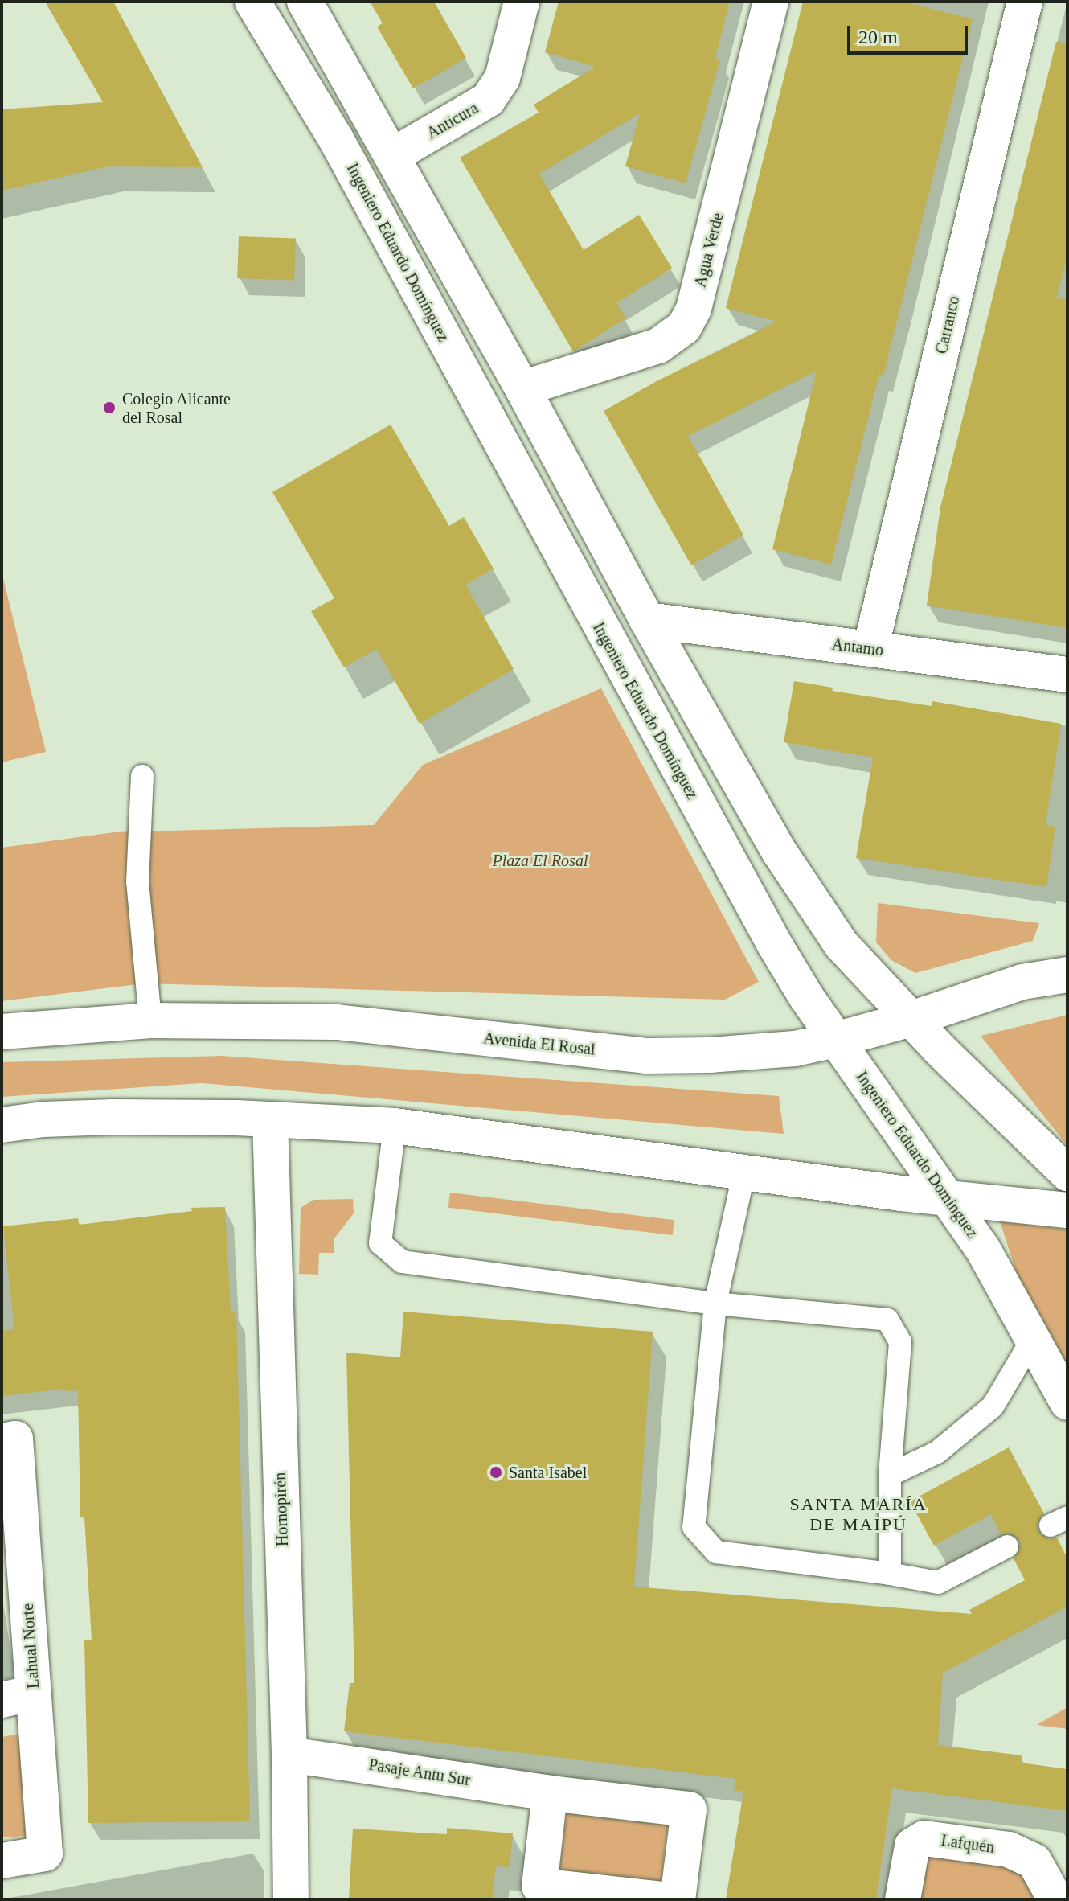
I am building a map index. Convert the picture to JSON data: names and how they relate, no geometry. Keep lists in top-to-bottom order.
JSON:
{
  "streets": {
    "street": [
      "Anticura",
      "Agua Verde",
      "Ingeniero Eduardo Domínguez",
      "Carranco",
      "Antamo",
      "Avenida El Rosal",
      "Hornopirén",
      "Lahual Norte",
      "Pasaje Antu Sur",
      "Lafquén"
    ]
  },
  "crossings": [
    ["Ingeniero Eduardo Domínguez", "Avenida El Rosal"],
    ["Carranco", "Antamo"],
    ["Hornopirén", "Pasaje Antu Sur"]
  ],
  "districts": ["SANTA MARÍA DE MAIPÚ"],
  "parks": ["Plaza El Rosal"],
  "places": ["Colegio Alicante del Rosal", "Santa Isabel"],
  "scale_bar": "20 m"
}
